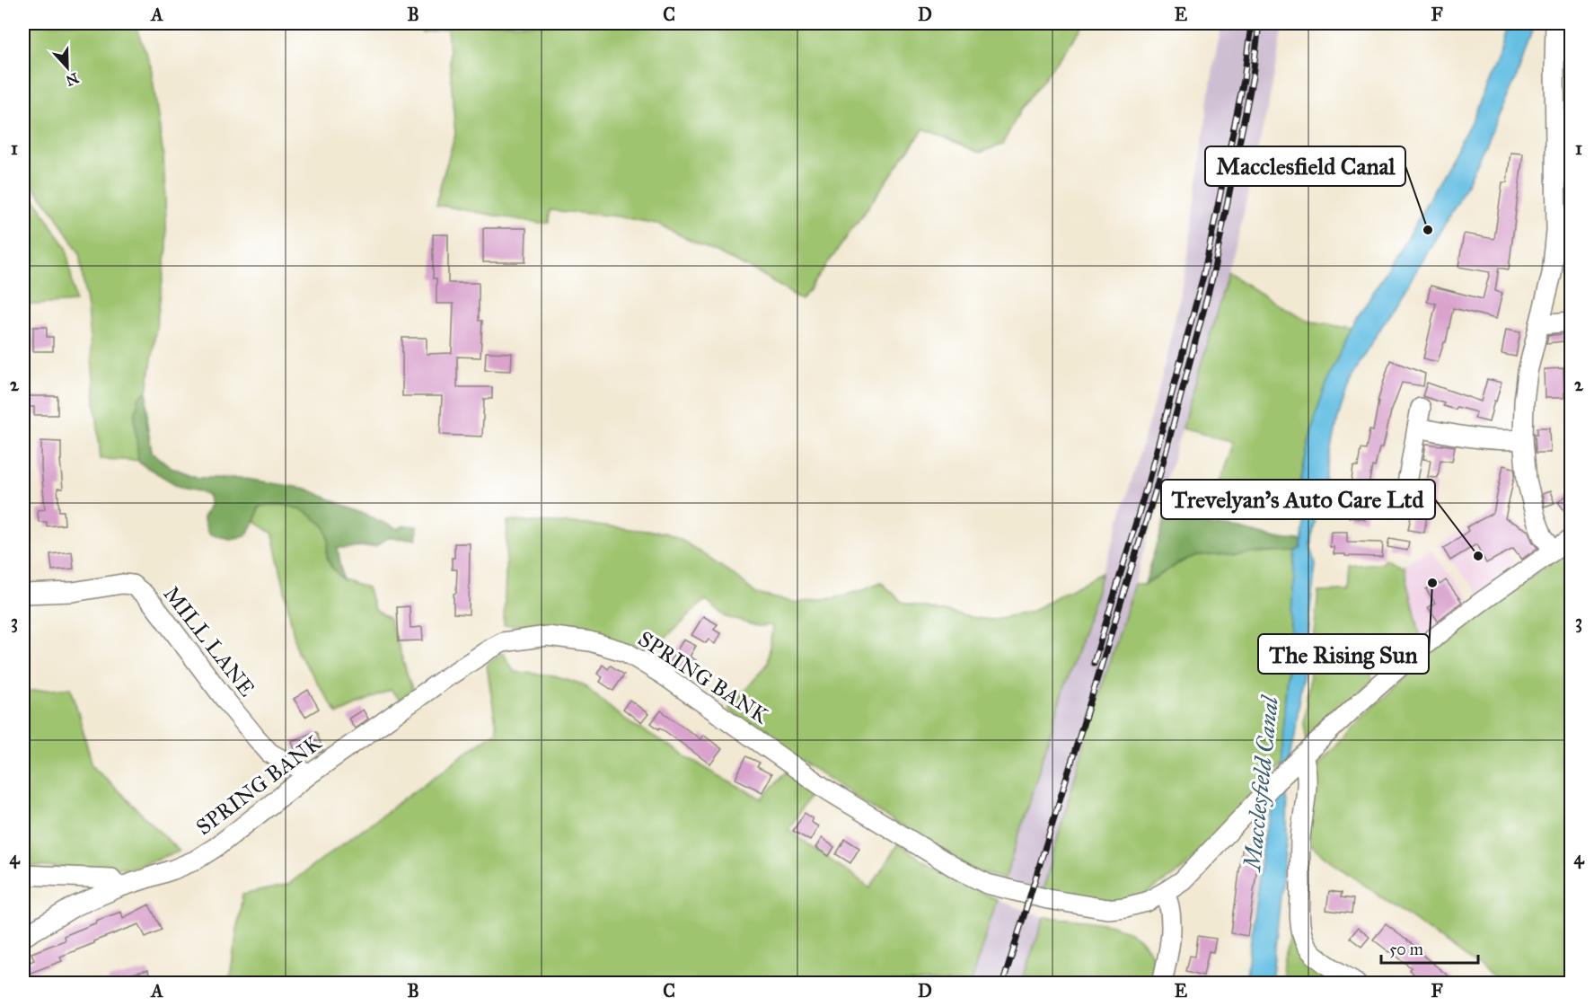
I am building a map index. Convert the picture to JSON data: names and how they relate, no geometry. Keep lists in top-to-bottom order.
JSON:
{
  "streets": {
    "street": ["MILL LANE", "SPRING BANK"]
  },
  "crossings": [
    ["MILL LANE", "SPRING BANK"]
  ],
  "water": ["Macclesfield Canal"],
  "places": ["Macclesfield Canal", "Trevelyan's Auto Care Ltd", "The Rising Sun"],
  "scale_bar": "50 m",
  "north": "bottom",
  "grid": {
    "columns": [
      "A",
      "B",
      "C",
      "D",
      "E",
      "F"
    ],
    "rows": [
      "1",
      "2",
      "3",
      "4"
    ]
  }
}
